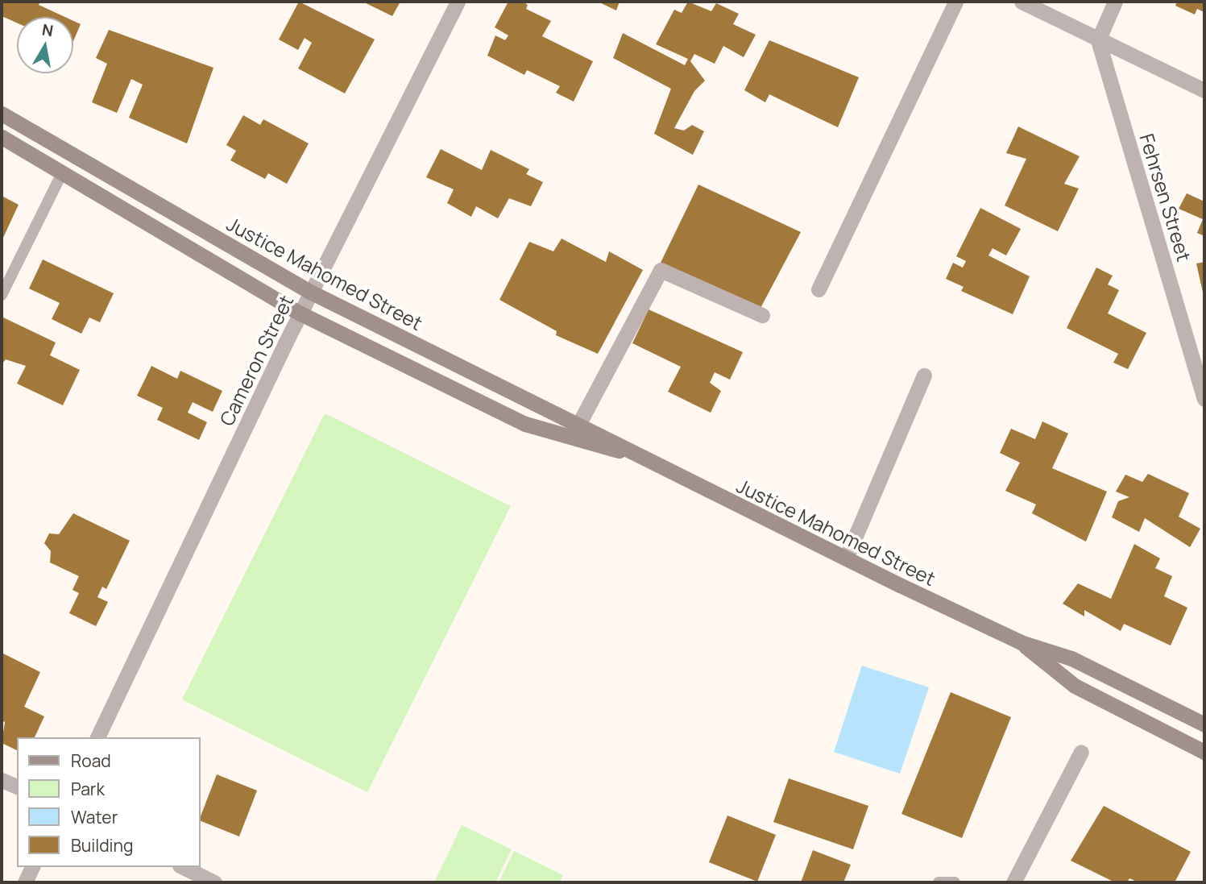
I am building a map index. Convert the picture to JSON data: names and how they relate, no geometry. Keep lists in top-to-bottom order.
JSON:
{
  "streets": {
    "main road": ["Justice Mahomed Street"],
    "street": ["Fehrsen Street", "Cameron Street"]
  },
  "crossings": [
    ["Justice Mahomed Street", "Cameron Street"]
  ],
  "legend": [
    "Road",
    "Park",
    "Water",
    "Building"
  ],
  "north": "top"
}
